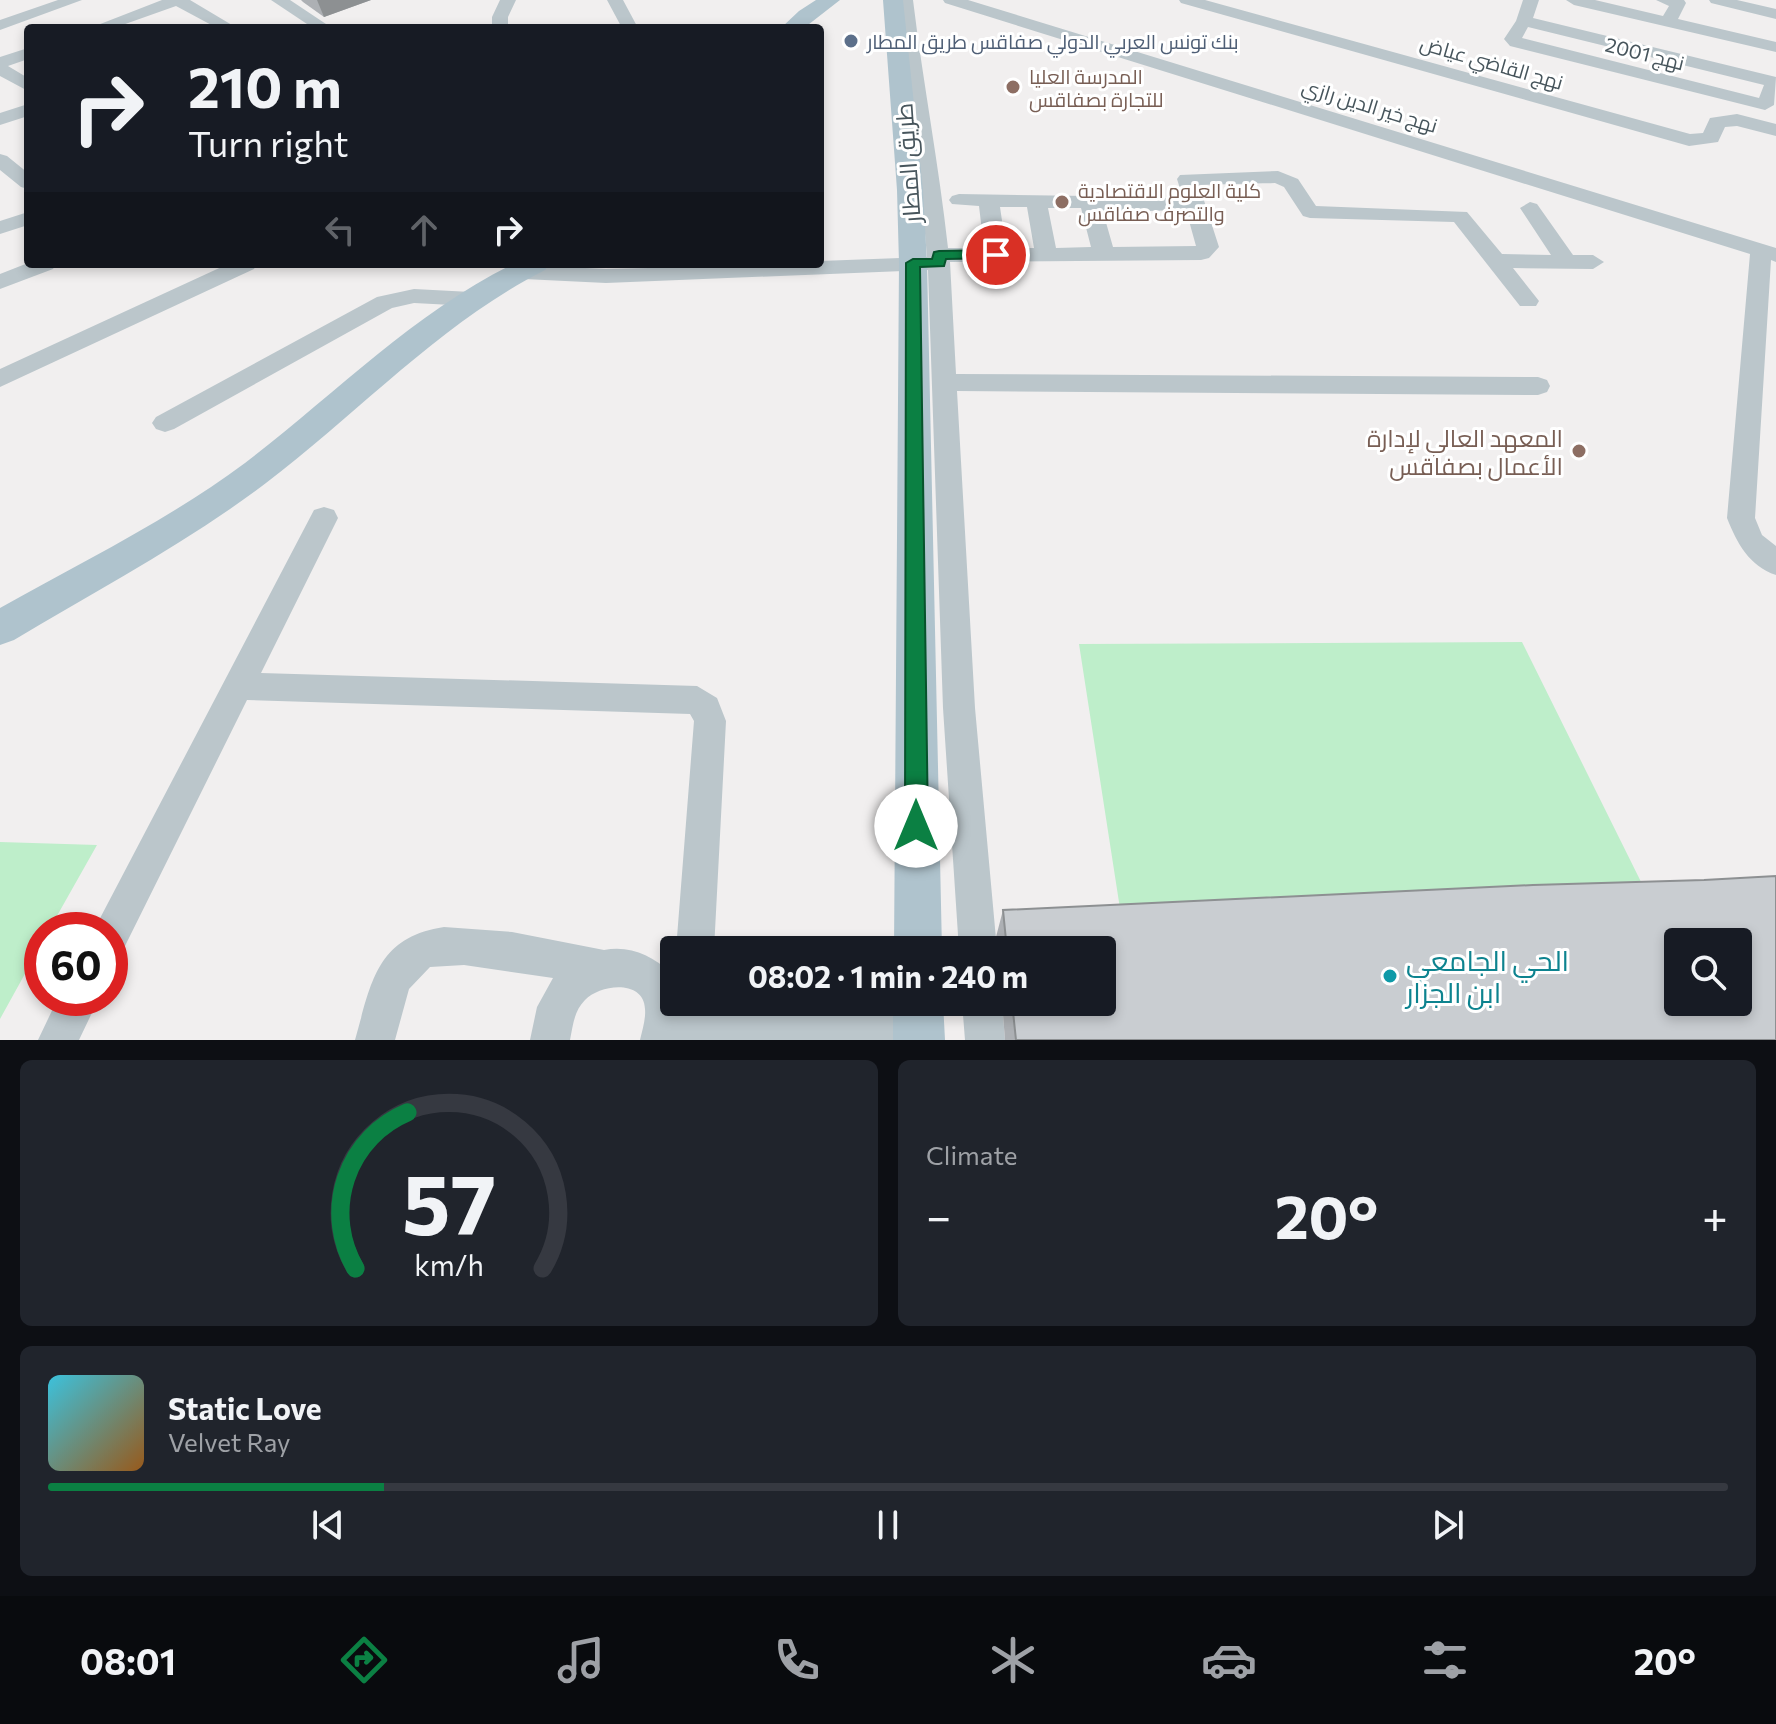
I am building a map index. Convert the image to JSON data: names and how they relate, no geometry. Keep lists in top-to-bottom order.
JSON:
{
  "streets": {
    "main road": ["طريق المطار"],
    "street": ["نهج 2001", "نهج القاضي عياض", "نهج خير الدين رازي"]
  },
  "places": [
    "بنك تونس العربي الدولي صفاقس طريق المطار",
    "المدرسة العليا للتجارة بصفاقس",
    "كلية العلوم الاقتصادية والتصرف صفاقس",
    "المعهد العالي لإدارة الأعمال بصفاقس",
    "الحي الجامعي ابن الجزار"
  ],
  "page": {
    "turn": ["210 m", "Turn right"],
    "limit": "60",
    "trip": "08:02 · 1 min · 240 m",
    "tile": "Climate",
    "heat": ["−", "20°", "+"],
    "song": ["Static Love", "Velvet Ray"],
    "tabs": ["08:01", "20°"],
    "gauge": ["57", "km/h"]
  }
}
